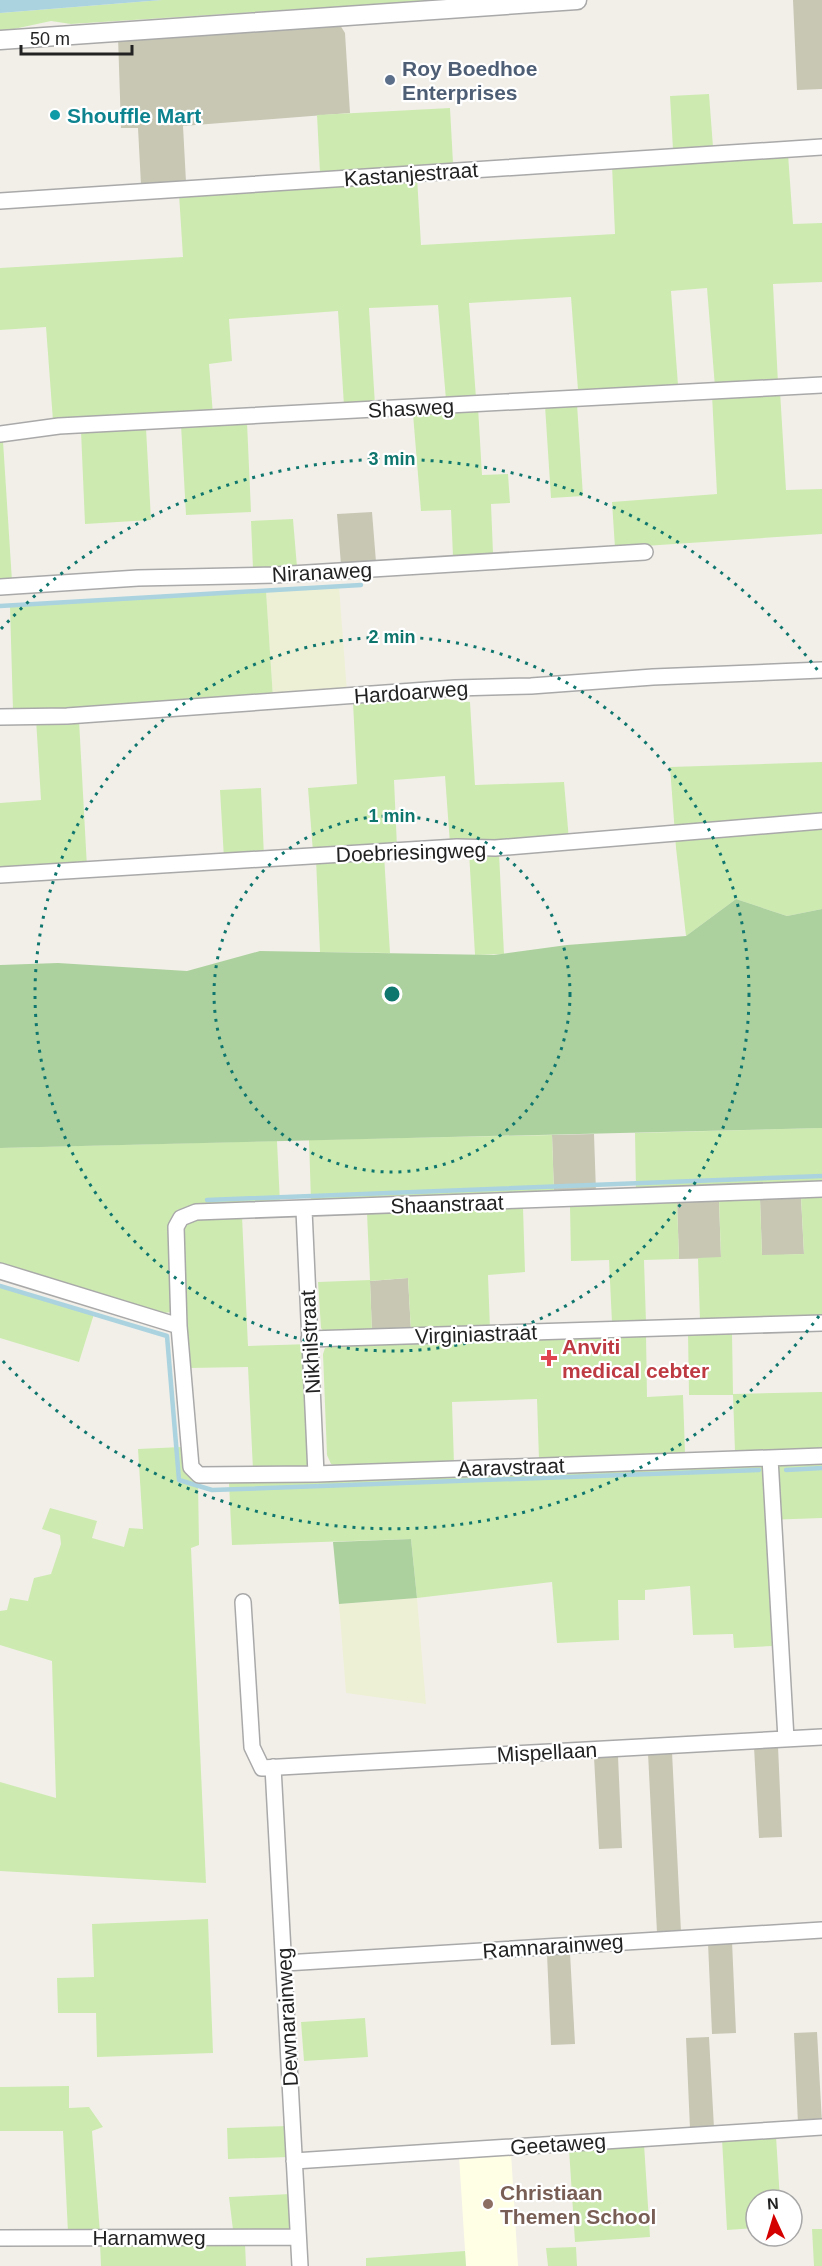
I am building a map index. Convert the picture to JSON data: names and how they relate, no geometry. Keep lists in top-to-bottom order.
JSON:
{
  "streets": {
    "street": [
      "Kastanjestraat",
      "Shasweg",
      "Niranaweg",
      "Hardoarweg",
      "Doebriesingweg",
      "Shaanstraat",
      "Virginiastraat",
      "Nikhilstraat",
      "Aaravstraat",
      "Mispellaan",
      "Ramnarainweg",
      "Dewnarainweg",
      "Geetaweg",
      "Harnamweg"
    ]
  },
  "crossings": [
    ["Shaanstraat", "Nikhilstraat"],
    ["Shaanstraat", "Aaravstraat"],
    ["Virginiastraat", "Nikhilstraat"],
    ["Nikhilstraat", "Aaravstraat"],
    ["Mispellaan", "Dewnarainweg"],
    ["Ramnarainweg", "Dewnarainweg"],
    ["Dewnarainweg", "Geetaweg"],
    ["Dewnarainweg", "Harnamweg"]
  ],
  "places": {
    "other": ["Roy Boedhoe Enterprises", "Shouffle Mart", "Christiaan Themen School"],
    "health": ["Anviti medical cebter"]
  },
  "scale_bar": "50 m",
  "north": "top",
  "rings": ["3 min", "2 min", "1 min"]
}
